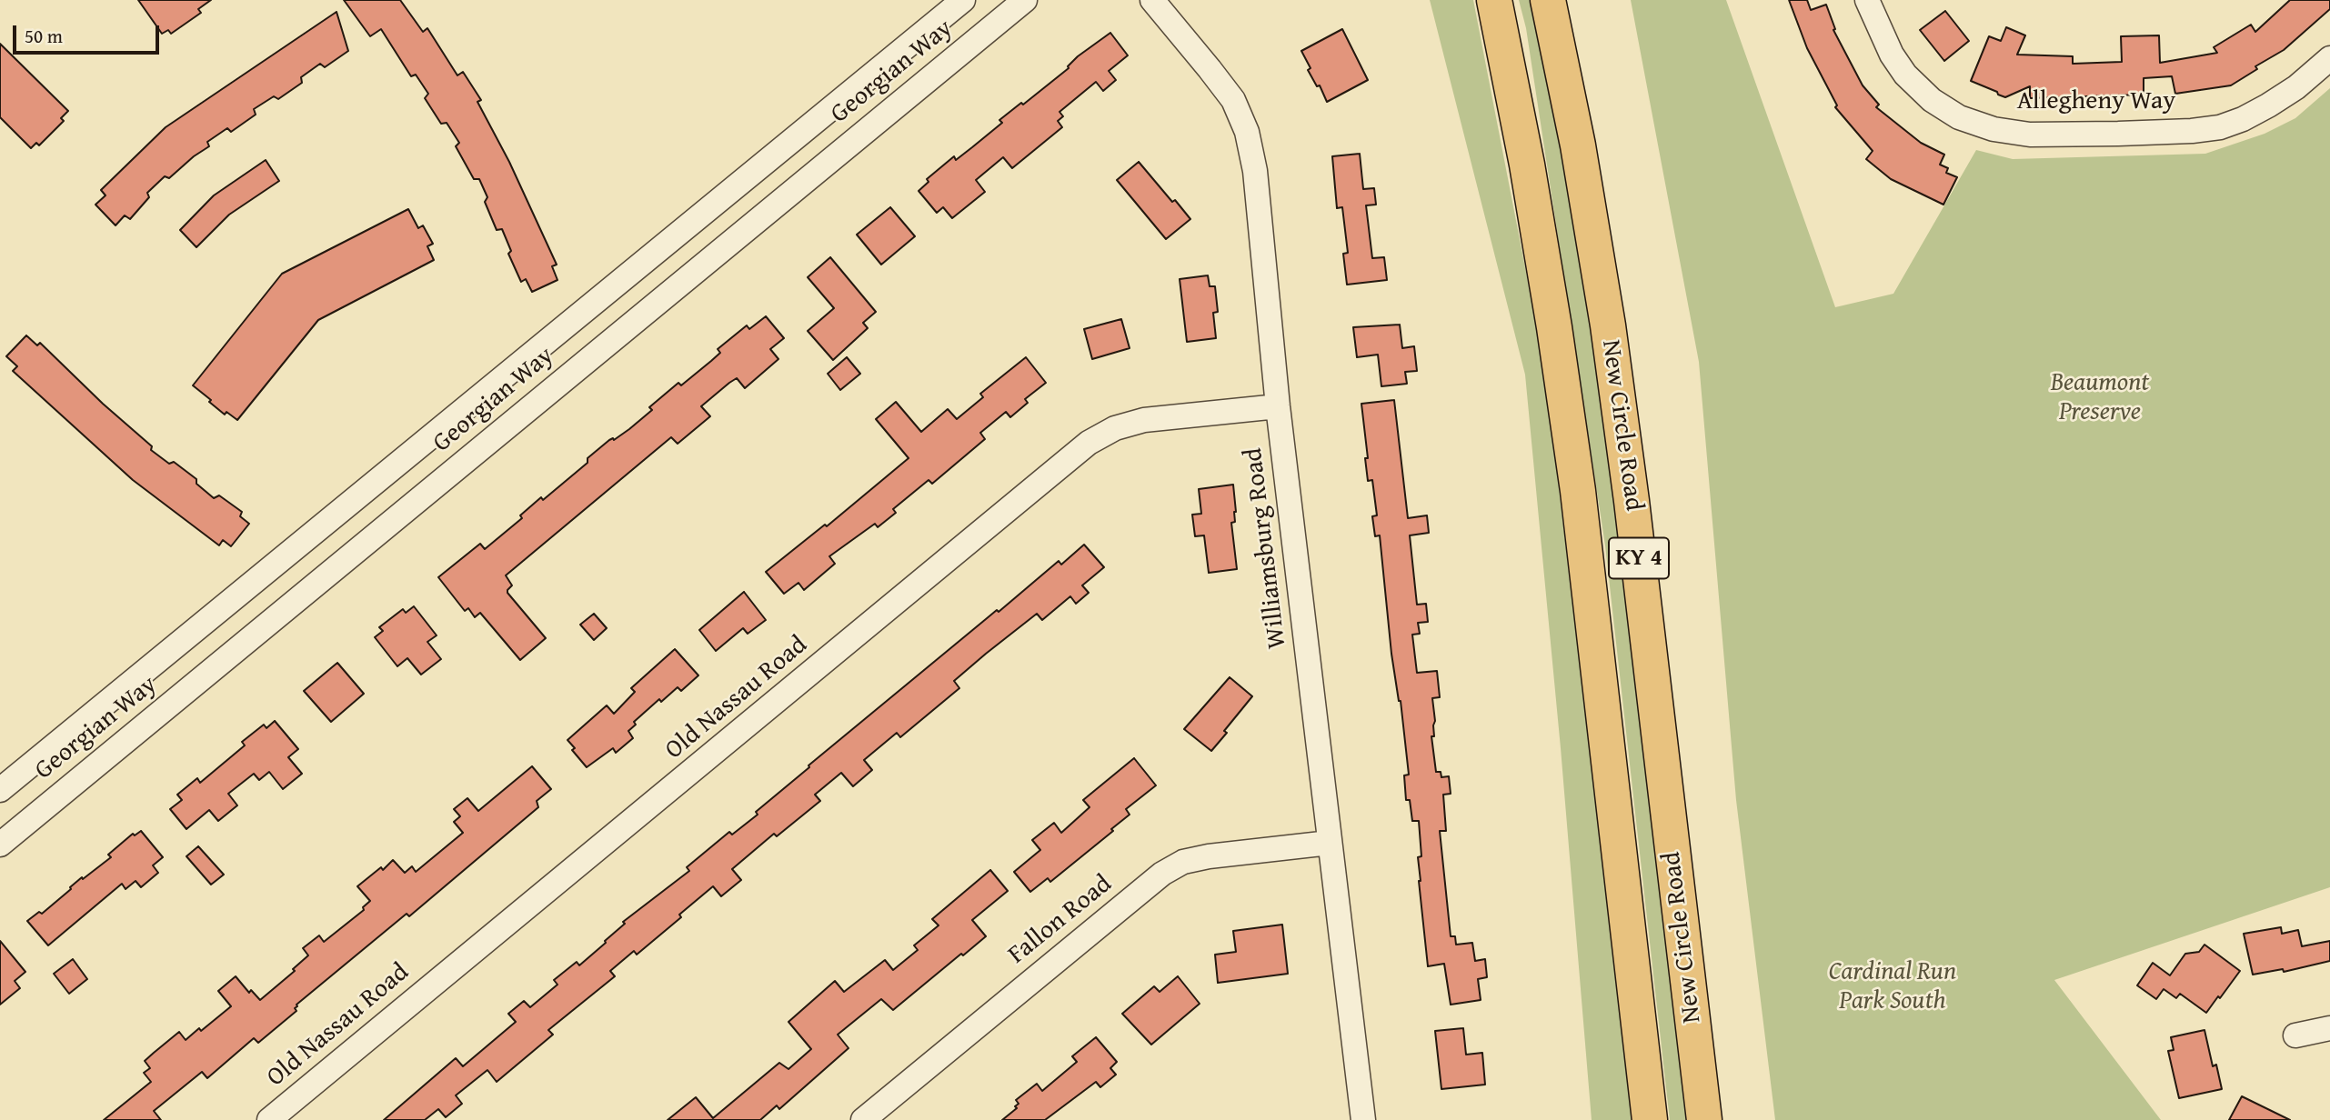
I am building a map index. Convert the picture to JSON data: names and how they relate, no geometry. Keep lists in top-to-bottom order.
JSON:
{
  "streets": {
    "highway": ["New Circle Road", "KY 4"],
    "street": [
      "Georgian Way",
      "Allegheny Way",
      "Williamsburg Road",
      "Old Nassau Road",
      "Fallon Road"
    ]
  },
  "crossings": [
    ["Williamsburg Road", "Old Nassau Road"],
    ["Williamsburg Road", "Fallon Road"]
  ],
  "parks": ["Beaumont Preserve", "Cardinal Run Park South"],
  "scale_bar": "50 m"
}
